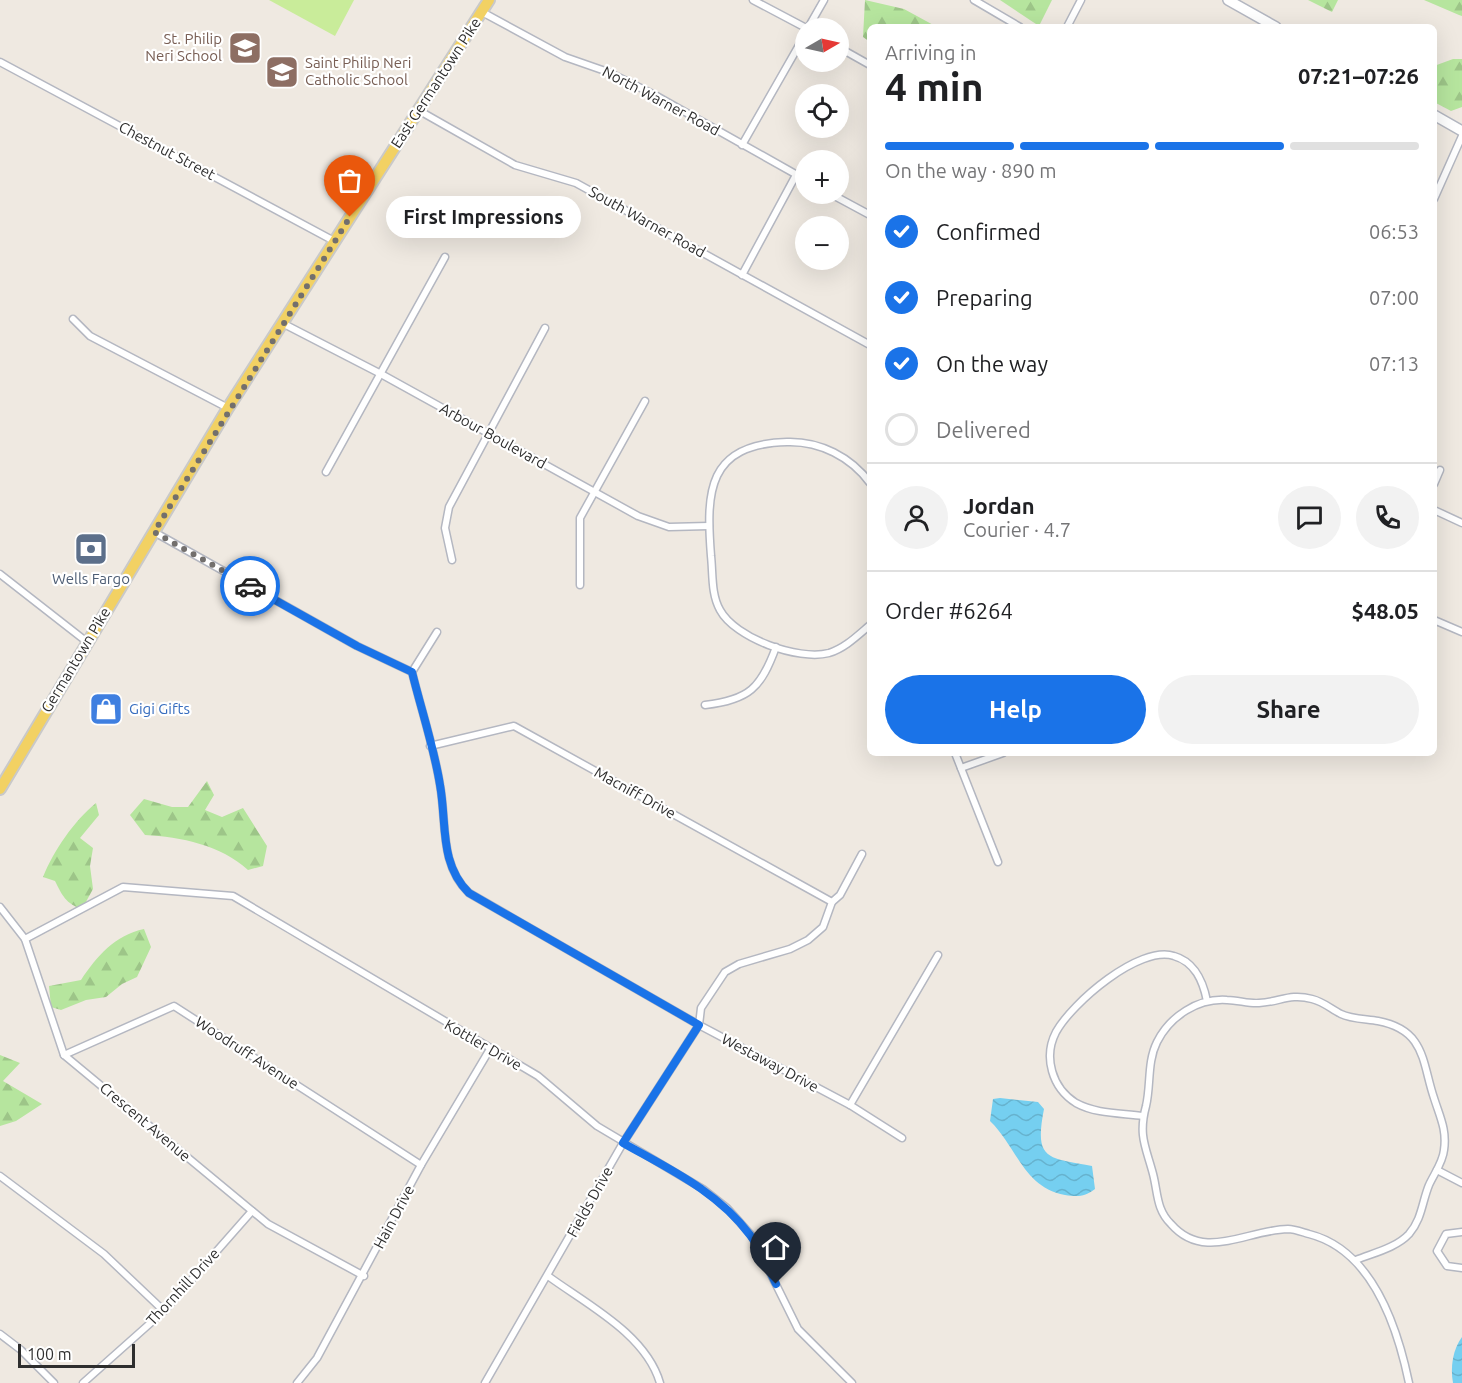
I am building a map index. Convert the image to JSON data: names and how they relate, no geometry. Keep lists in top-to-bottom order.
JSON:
{
  "streets": {
    "main road": ["East Germantown Pike", "Germantown Pike"],
    "street": [
      "North Warner Road",
      "Chestnut Street",
      "South Warner Road",
      "Arbour Boulevard",
      "Macniff Drive",
      "Kottler Drive",
      "Woodruff Avenue",
      "Westaway Drive",
      "Crescent Avenue",
      "Fields Drive",
      "Hain Drive",
      "Thornhill Drive"
    ]
  },
  "crossings": [
    ["East Germantown Pike", "North Warner Road"],
    ["East Germantown Pike", "Chestnut Street"],
    ["East Germantown Pike", "South Warner Road"],
    ["East Germantown Pike", "Arbour Boulevard"],
    ["East Germantown Pike", "Germantown Pike"],
    ["Macniff Drive", "Westaway Drive"],
    ["Macniff Drive", "Fields Drive"],
    ["Kottler Drive", "Fields Drive"],
    ["Kottler Drive", "Hain Drive"],
    ["Woodruff Avenue", "Crescent Avenue"],
    ["Woodruff Avenue", "Hain Drive"],
    ["Westaway Drive", "Fields Drive"],
    ["Crescent Avenue", "Hain Drive"],
    ["Crescent Avenue", "Thornhill Drive"]
  ],
  "places": {
    "school or university": ["St. Philip Neri School", "Saint Philip Neri Catholic School"],
    "other": ["First Impressions"],
    "bank": ["Wells Fargo"],
    "shop": ["Gigi Gifts"]
  },
  "scale_bar": "100 m",
  "north": "right",
  "page": {
    "map_buttons": ["+", "−"],
    "heading": ["4 min", "Arriving in", "07:21–07:26"],
    "panel": [
      "Jordan",
      "Courier · 4.7",
      "Order #6264",
      "$48.05"
    ],
    "bar": "On the way · 890 m",
    "bubble": "First Impressions",
    "list": [
      ["Confirmed", "06:53"],
      ["Preparing", "07:00"],
      ["On the way", "07:13"],
      "Delivered"
    ],
    "buttons": ["Help", "Share"],
    "scale": "100 m"
  }
}
